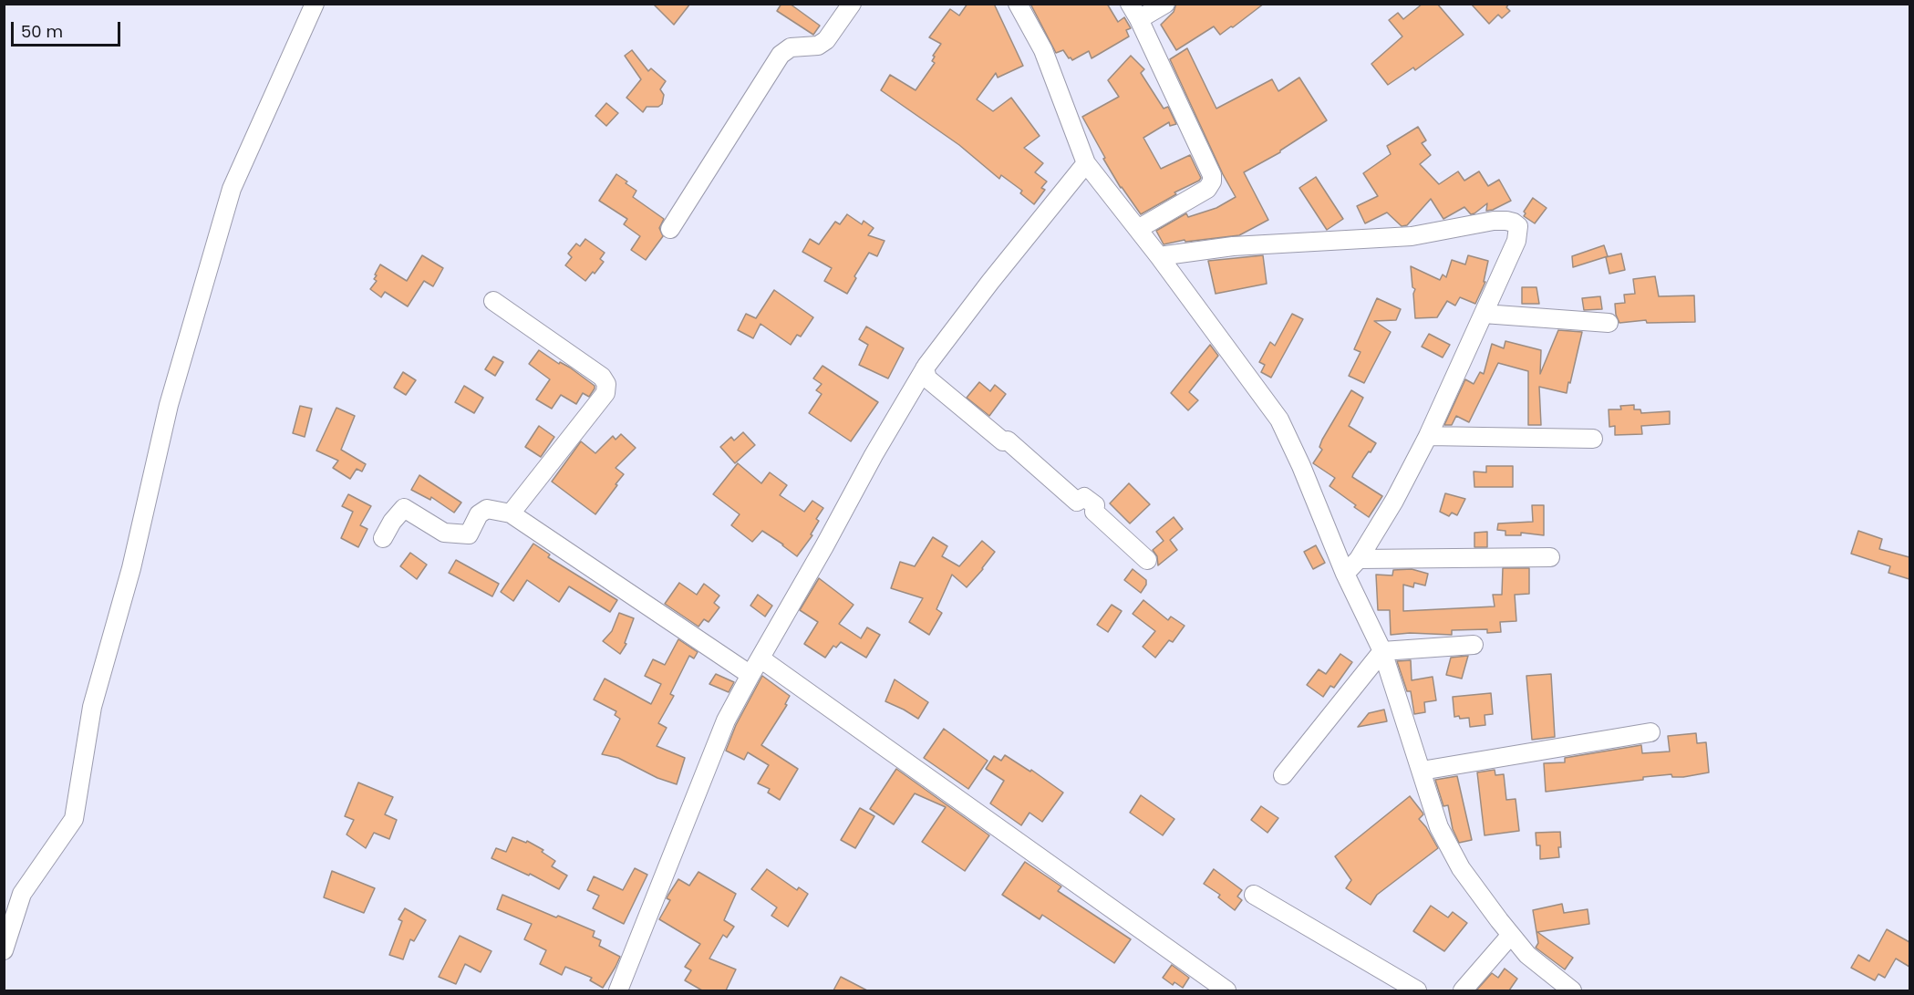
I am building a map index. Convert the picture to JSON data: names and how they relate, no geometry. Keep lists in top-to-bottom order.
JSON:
{
  "scale_bar": "50 m"
}
